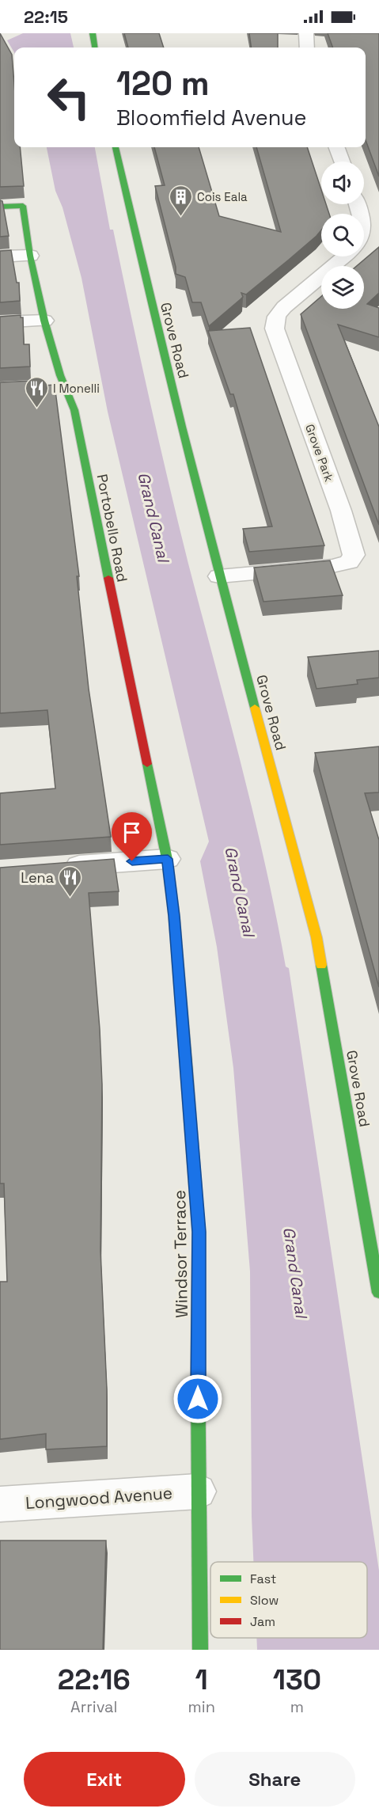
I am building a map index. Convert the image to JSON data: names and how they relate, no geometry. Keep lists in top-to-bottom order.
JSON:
{
  "streets": {
    "street": [
      "Grove Road",
      "Grove Park",
      "Portobello Road",
      "Windsor Terrace",
      "Longwood Avenue"
    ]
  },
  "crossings": [
    ["Grove Road", "Grove Park"],
    ["Portobello Road", "Windsor Terrace"],
    ["Windsor Terrace", "Longwood Avenue"]
  ],
  "water": ["Grand Canal"],
  "places": {
    "building": ["Cois Eala"],
    "restaurant": ["I Monelli", "Lena"]
  },
  "legend": ["Fast", "Slow", "Jam"],
  "page": {
    "status": "22:15",
    "turn": ["120 m", "Bloomfield Avenue"],
    "eta": [
      "22:16",
      "Arrival",
      "1",
      "min",
      "130",
      "m"
    ],
    "buttons": ["Exit", "Share"]
  }
}
